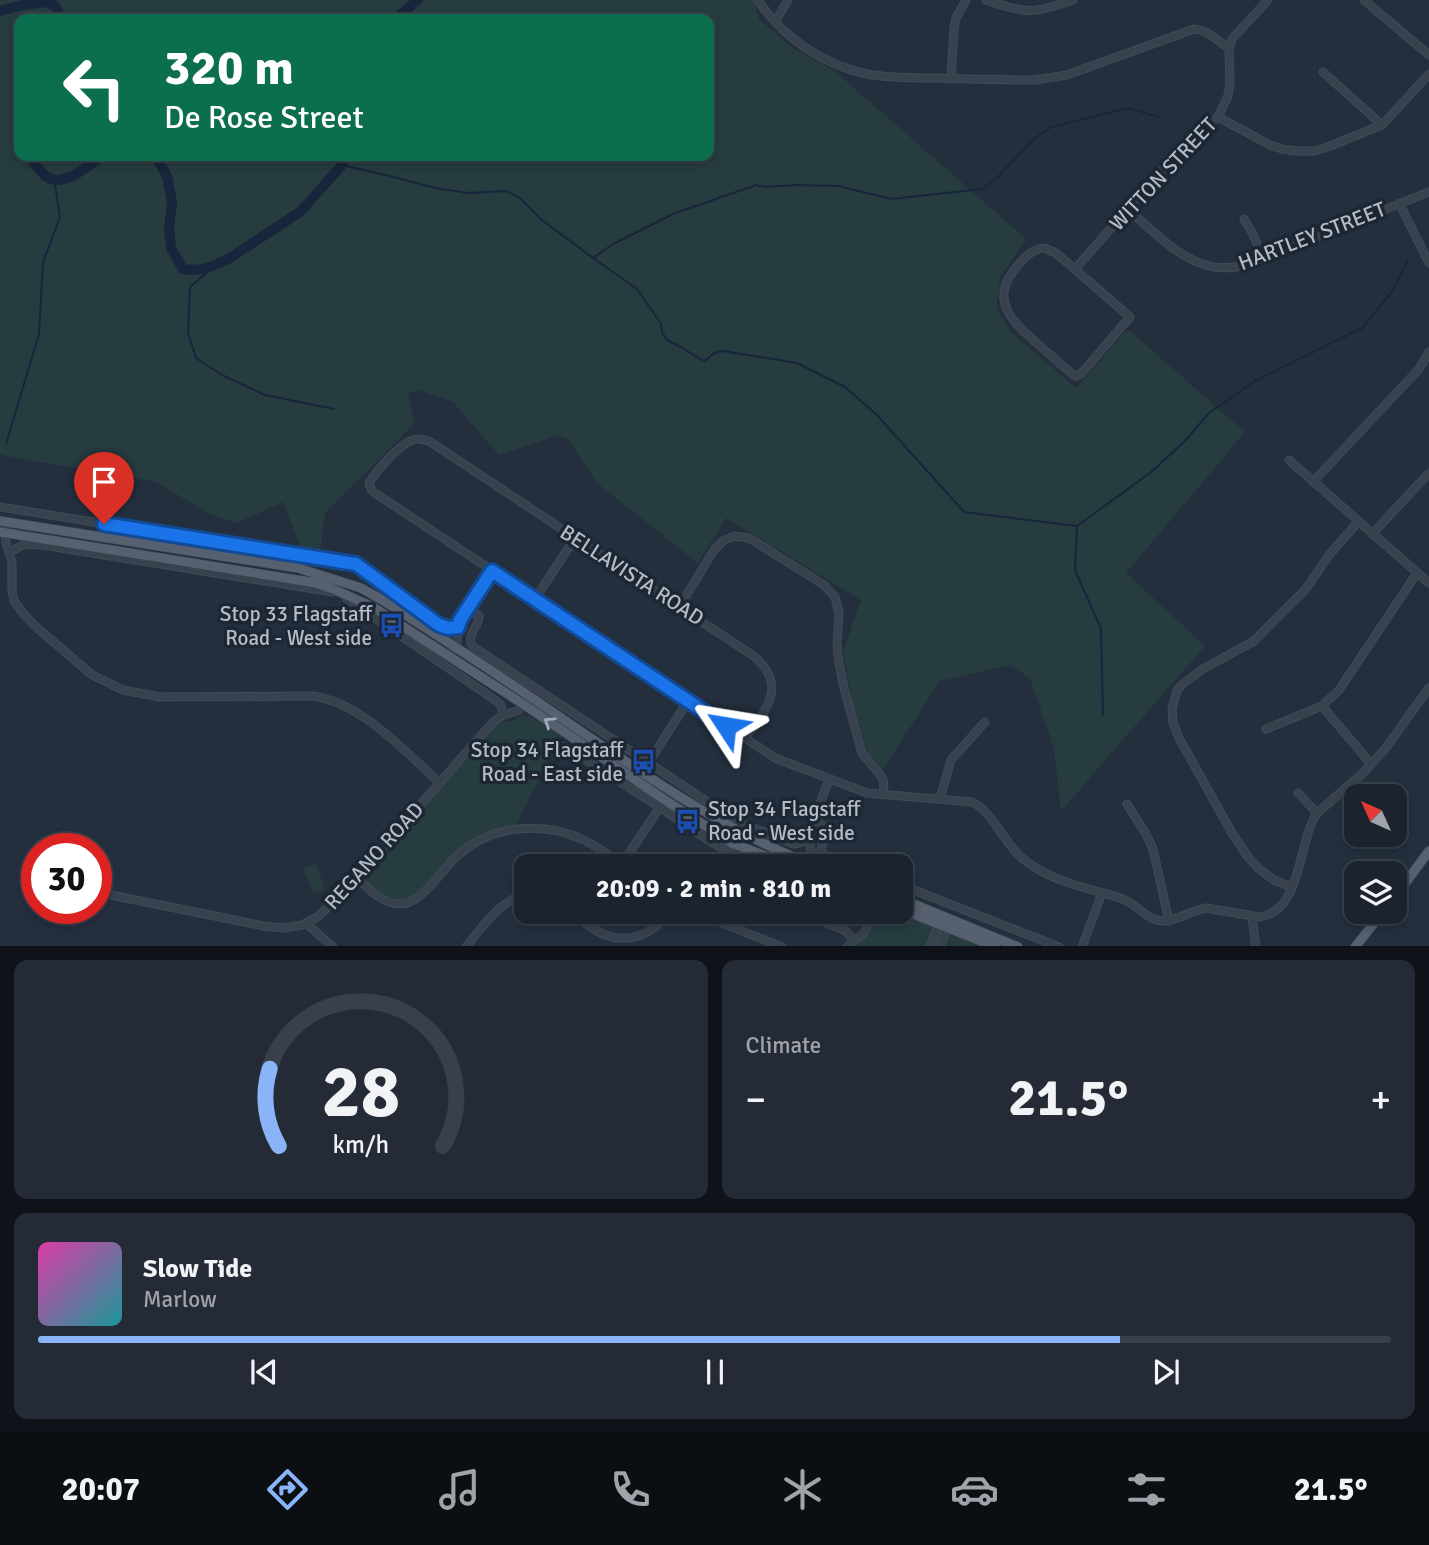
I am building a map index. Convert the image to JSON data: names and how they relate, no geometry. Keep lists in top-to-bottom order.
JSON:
{
  "streets": {
    "street": [
      "WITTON STREET",
      "HARTLEY STREET",
      "BELLAVISTA ROAD",
      "REGANO ROAD"
    ]
  },
  "crossings": [
    ["WITTON STREET", "HARTLEY STREET"]
  ],
  "places": {
    "bus stop": ["Stop 33 Flagstaff Road - West side", "Stop 34 Flagstaff Road - East side", "Stop 34 Flagstaff Road - West side"]
  },
  "north": "top left",
  "page": {
    "turn": ["320 m", "De Rose Street"],
    "limit": "30",
    "trip": "20:09 · 2 min · 810 m",
    "tile": "Climate",
    "heat": ["−", "21.5°", "+"],
    "song": ["Slow Tide", "Marlow"],
    "tabs": ["20:07", "21.5°"],
    "gauge": ["28", "km/h"]
  }
}
